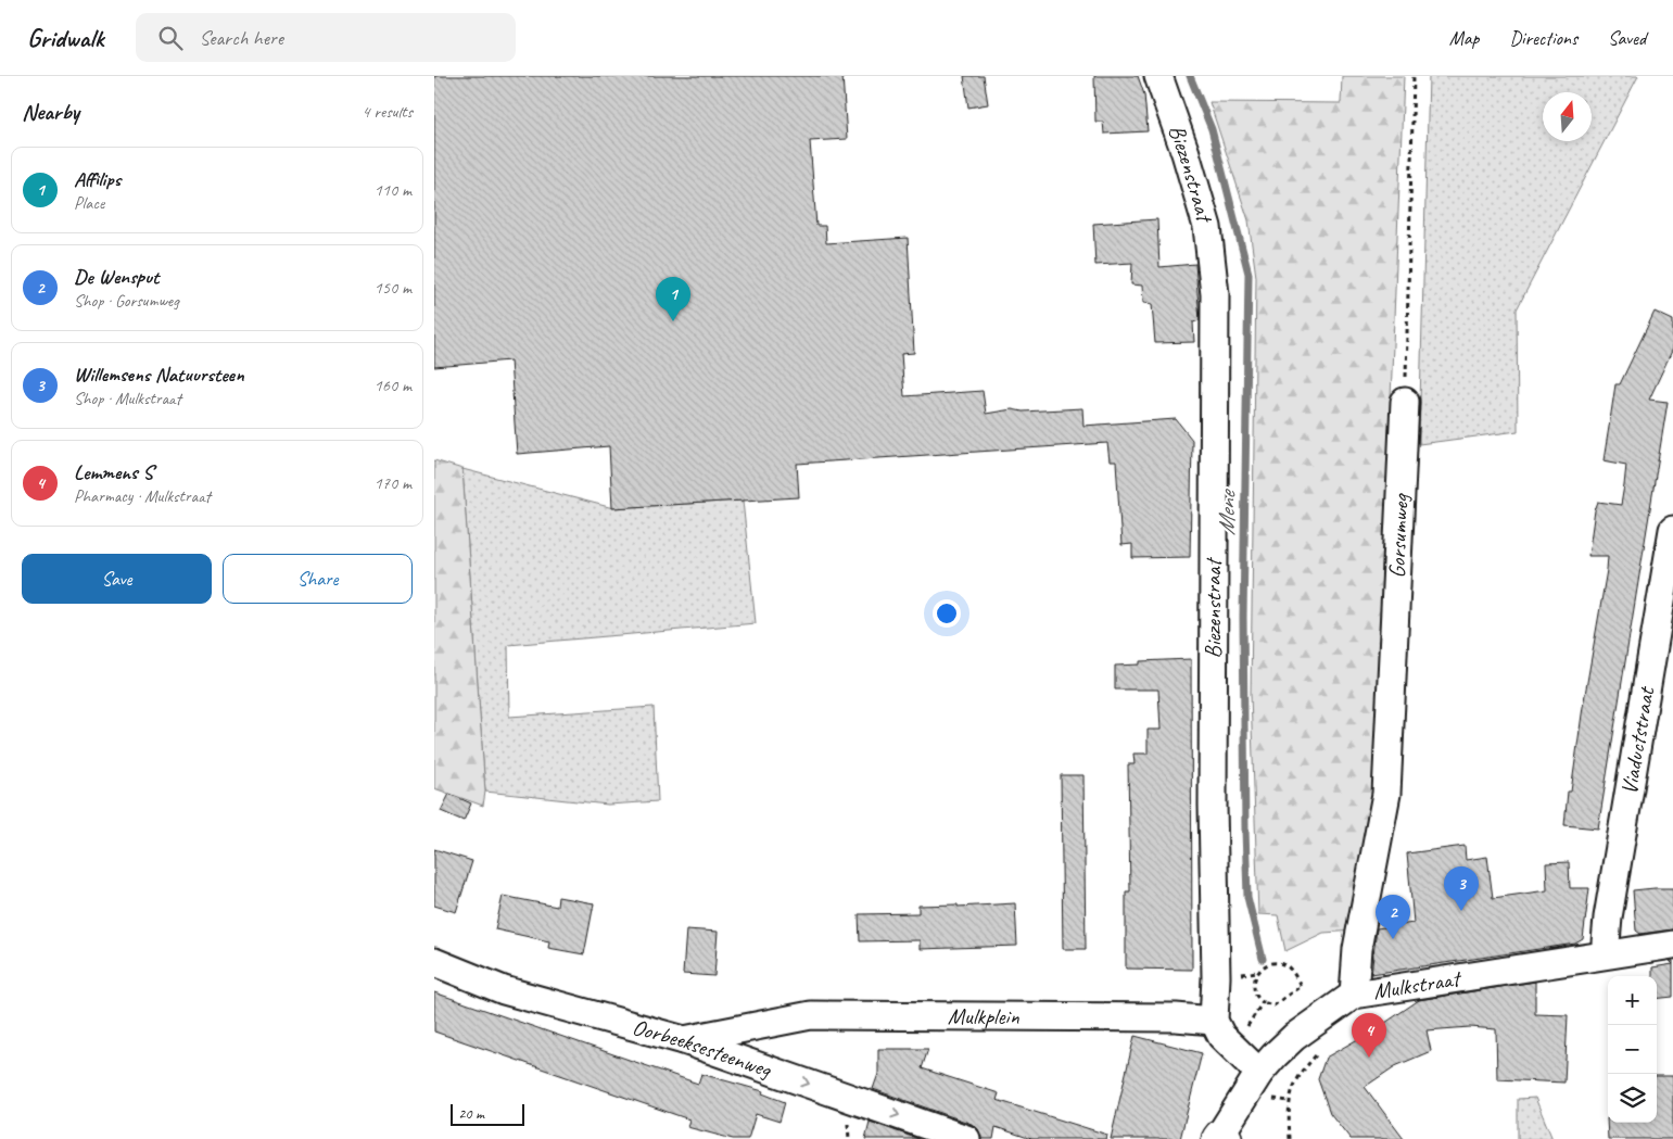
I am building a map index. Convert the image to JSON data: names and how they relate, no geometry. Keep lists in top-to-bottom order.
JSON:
{
  "streets": {
    "street": [
      "Biezenstraat",
      "Gorsumweg",
      "Viaductstraat",
      "Mulkstraat",
      "Mulkplein",
      "Oorbeeksesteenweg"
    ]
  },
  "crossings": [
    ["Biezenstraat", "Mulkplein"],
    ["Gorsumweg", "Mulkstraat"],
    ["Viaductstraat", "Mulkstraat"],
    ["Mulkplein", "Oorbeeksesteenweg"]
  ],
  "one_way": ["Oorbeeksesteenweg"],
  "water": ["Mene"],
  "scale_bar": "20 m",
  "north": "top",
  "page": {
    "header": "Gridwalk",
    "search": "Search here",
    "nav": ["Map", "Directions", "Saved"],
    "heading": ["Nearby", "4 results"],
    "list": [
      {
        "mark": "1",
        "name": "Affilips",
        "note": "Place",
        "value": "110 m"
      },
      {
        "mark": "2",
        "name": "De Wensput",
        "note": "Shop · Gorsumweg",
        "value": "150 m"
      },
      {
        "mark": "3",
        "name": "Willemsens Natuursteen",
        "note": "Shop · Mulkstraat",
        "value": "160 m"
      },
      {
        "mark": "4",
        "name": "Lemmens S",
        "note": "Pharmacy · Mulkstraat",
        "value": "170 m"
      }
    ],
    "pins": [
      "1",
      "3",
      "2",
      "4"
    ],
    "buttons": ["Save", "Share"],
    "map_buttons": ["+", "−"],
    "scale": "20 m"
  }
}
